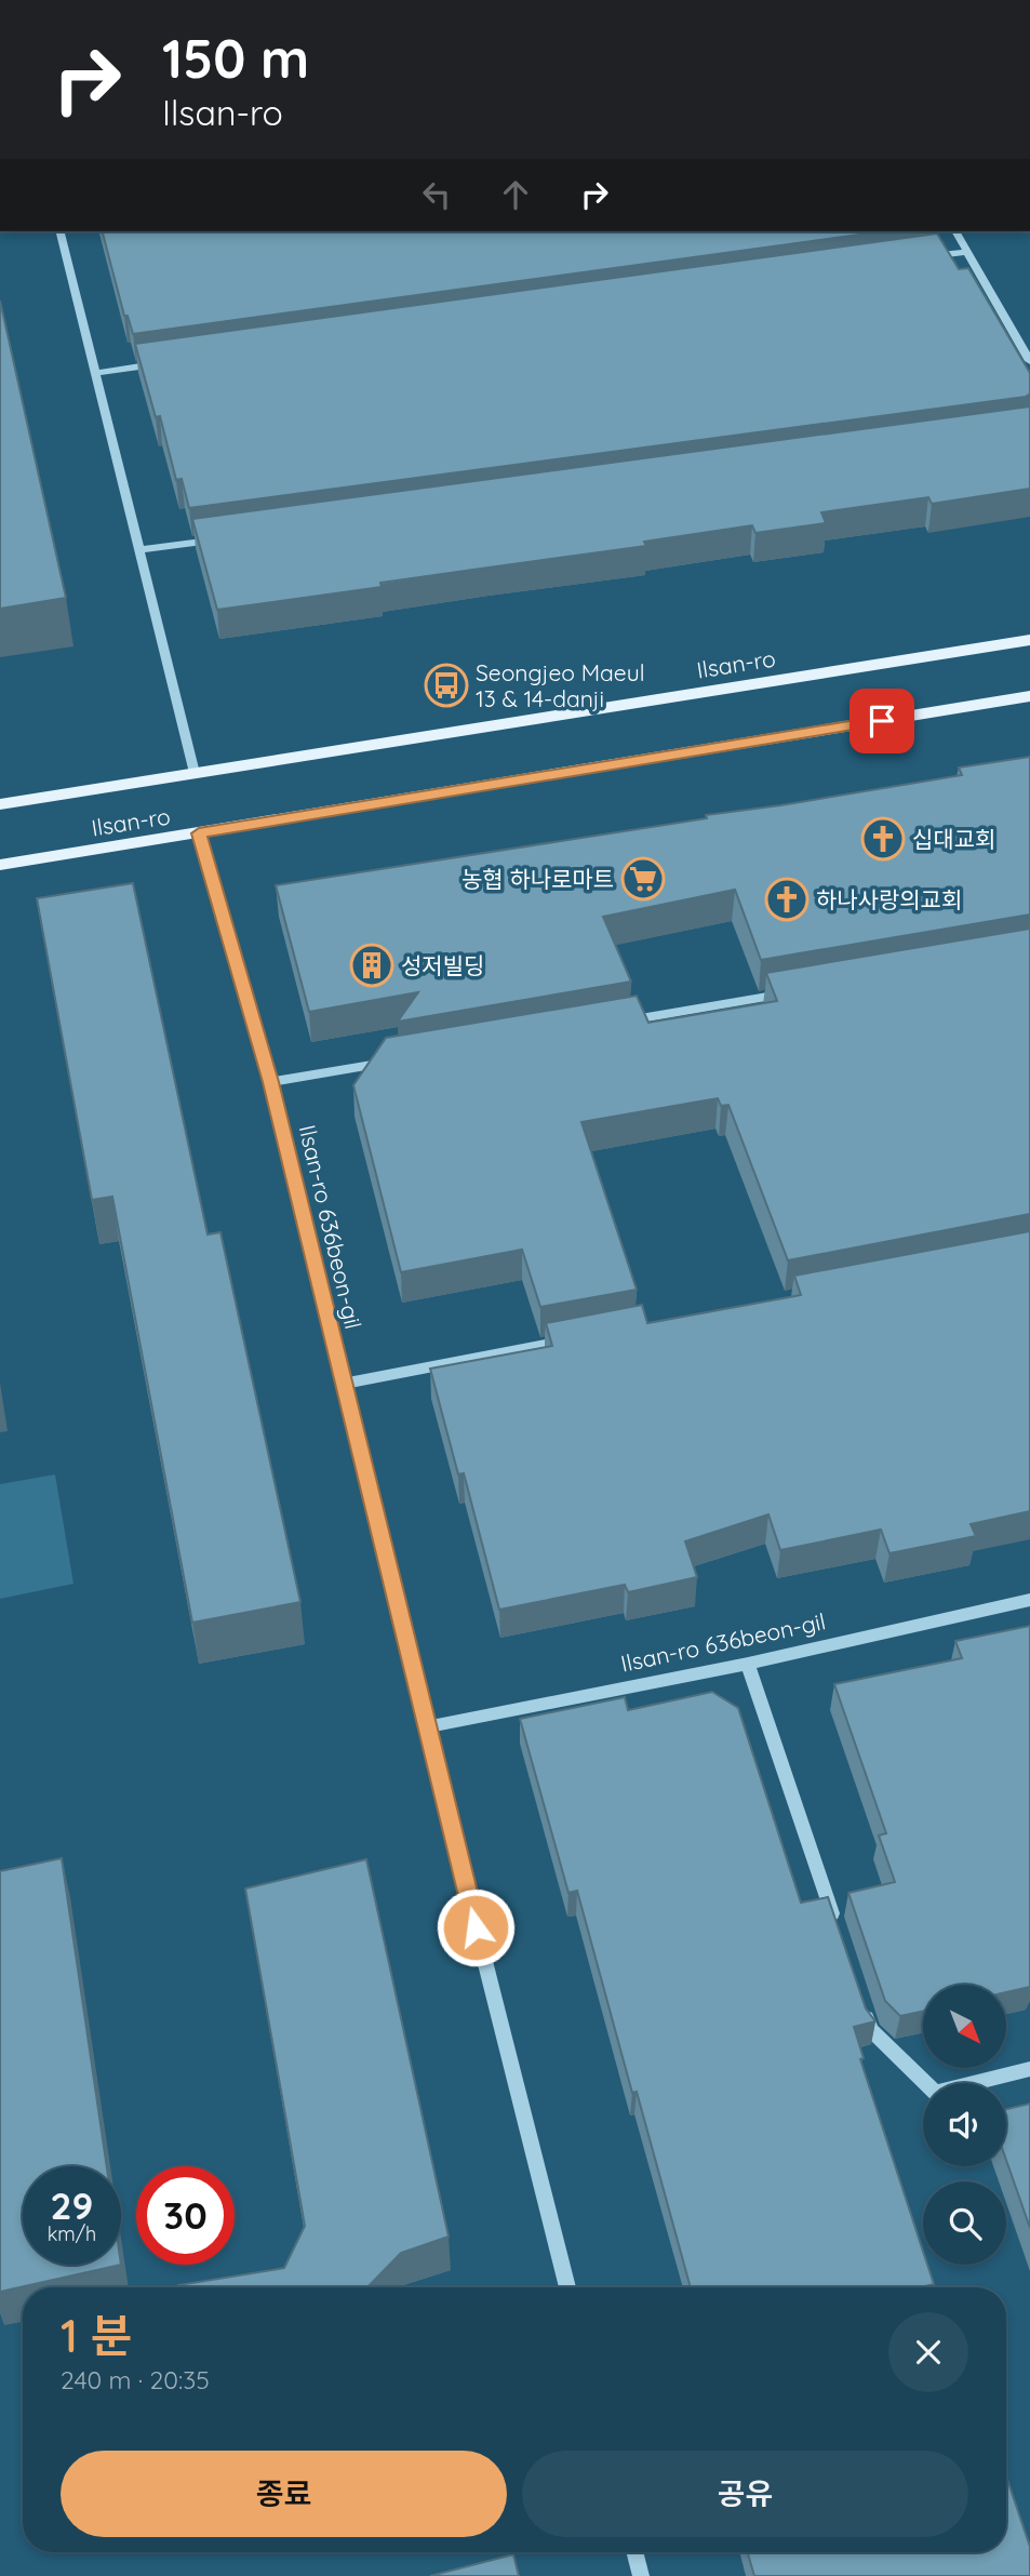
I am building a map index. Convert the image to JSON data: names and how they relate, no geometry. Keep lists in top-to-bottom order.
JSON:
{
  "streets": {
    "main road": ["Ilsan-ro"],
    "street": ["Ilsan-ro 636beon-gil"]
  },
  "crossings": [
    ["Ilsan-ro", "Ilsan-ro 636beon-gil"]
  ],
  "places": {
    "bus stop": ["Seongjeo Maeul 13 & 14-danji"],
    "church": ["십대교회", "하나사랑의교회"],
    "supermarket": ["농협 하나로마트"],
    "building": ["성저빌딩"]
  },
  "north": "bottom right",
  "page": {
    "turn": ["150 m", "Ilsan-ro"],
    "speed": "29 km/h",
    "limit": "30",
    "heading": ["1 분", "240 m · 20:35"],
    "buttons": ["종료", "공유"]
  }
}
